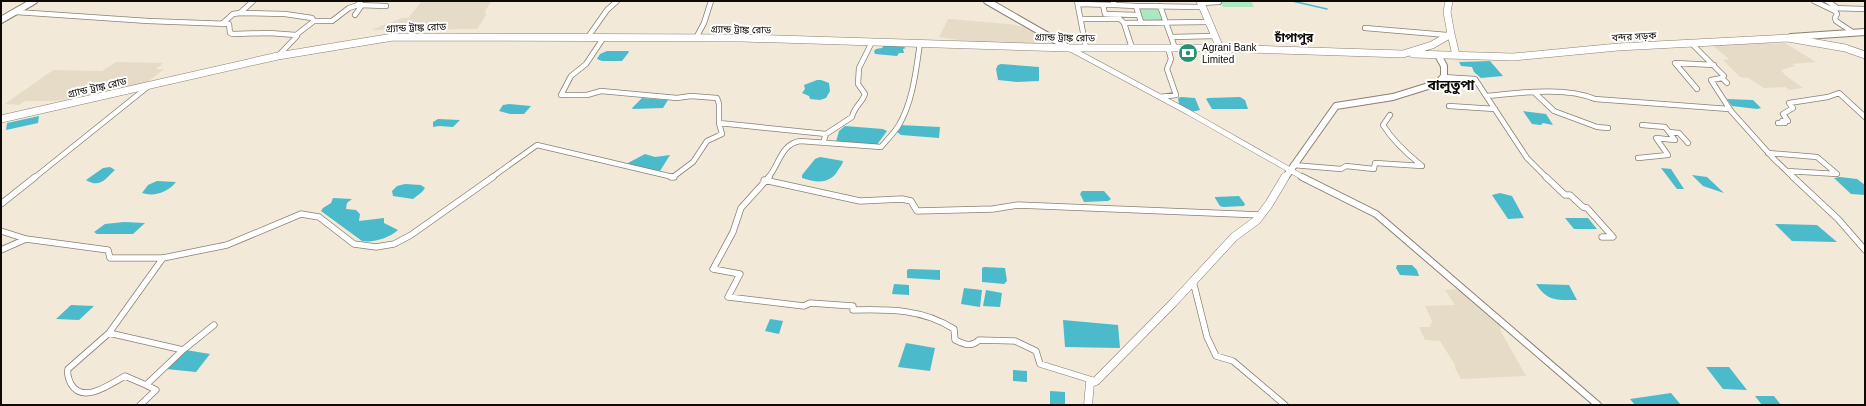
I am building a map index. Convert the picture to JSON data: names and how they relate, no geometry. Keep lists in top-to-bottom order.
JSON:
{
  "streets": {
    "main road": ["গ্র্যান্ড ট্রাঙ্ক রোড", "বন্দর সড়ক"]
  },
  "crossings": [
    ["গ্র্যান্ড ট্রাঙ্ক রোড", "বন্দর সড়ক"]
  ],
  "districts": ["চাঁপাপুর", "বালুতুপা"],
  "places": {
    "bank": ["Agrani Bank Limited"]
  }
}
